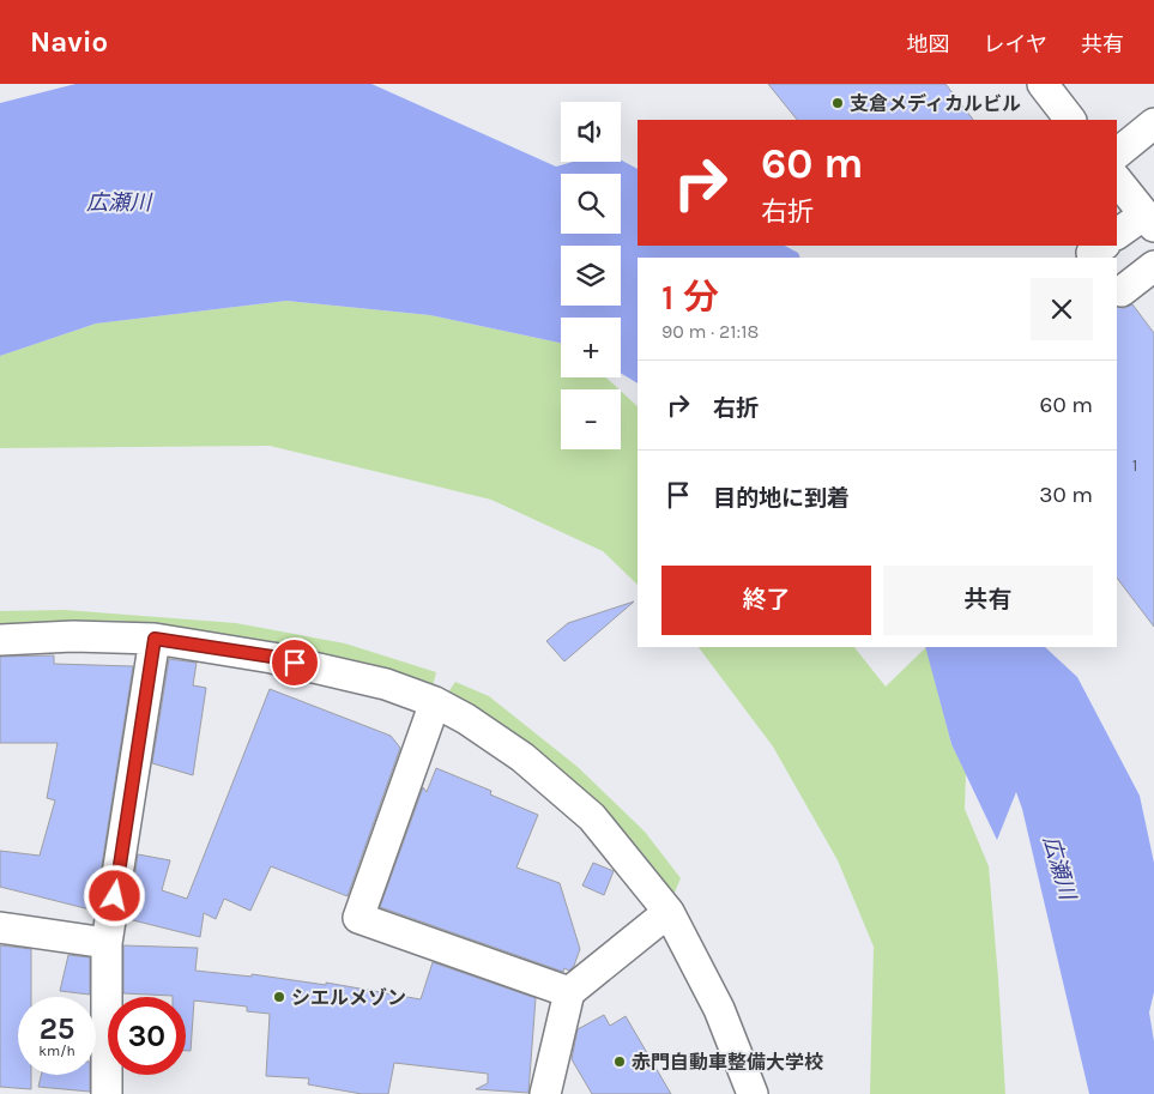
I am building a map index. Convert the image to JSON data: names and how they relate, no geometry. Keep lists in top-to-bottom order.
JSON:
{
  "water": ["広瀬川"],
  "places": ["支倉メディカルビル", "シエルメゾン", "赤門自動車整備大学校"],
  "house_numbers": ["1"],
  "page": {
    "header": "Navio",
    "nav": ["地図", "レイヤ", "共有"],
    "map_buttons": ["+", "−"],
    "turn": ["60 m", "右折"],
    "heading": ["1 分", "90 m · 21:18"],
    "list": [
      {
        "name": "右折",
        "value": "60 m"
      },
      {
        "name": "目的地に到着",
        "value": "30 m"
      }
    ],
    "buttons": ["終了", "共有"],
    "speed": "25 km/h",
    "limit": "30"
  }
}
